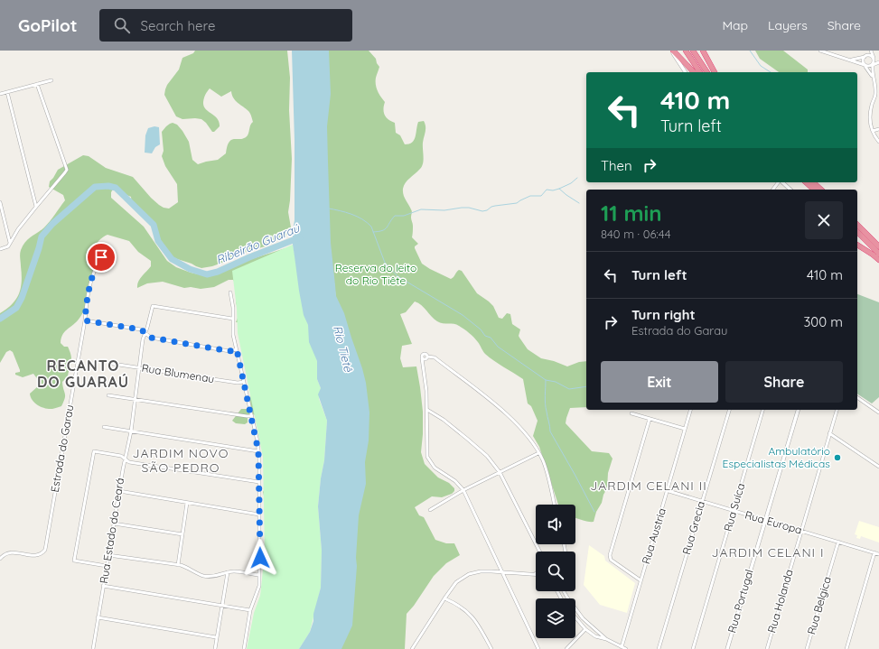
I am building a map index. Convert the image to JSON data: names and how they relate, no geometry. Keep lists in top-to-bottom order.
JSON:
{
  "streets": {
    "street": [
      "Rua Blumenau",
      "Estrada do Garau",
      "Rua Suíca",
      "Rua Europa",
      "Rua Grecia",
      "Rua Estado do Ceará",
      "Rua Austria",
      "Rua Portugal",
      "Rua Holanda",
      "Rua Belgica"
    ]
  },
  "crossings": [
    ["Rua Blumenau", "Rua Estado do Ceará"],
    ["Rua Suíca", "Rua Europa"],
    ["Rua Europa", "Rua Grecia"],
    ["Rua Europa", "Rua Austria"],
    ["Rua Europa", "Rua Portugal"],
    ["Rua Europa", "Rua Holanda"],
    ["Rua Europa", "Rua Belgica"]
  ],
  "districts": [
    "RECANTO DO GUARAÚ",
    "JARDIM NOVO SÃO PEDRO",
    "JARDIM CELANI II",
    "JARDIM CELANI I"
  ],
  "water": ["Ribeirão Guaraú", "Rio Tietê"],
  "parks": ["Reserva do leito do Rio Tiête"],
  "places": ["Ambulatório Especialistas Médicas"],
  "page": {
    "header": "GoPilot",
    "search": "Search here",
    "nav": ["Map", "Layers", "Share"],
    "turn": ["410 m", "Turn left"],
    "then": "Then",
    "heading": ["11 min", "840 m · 06:44"],
    "list": [
      {
        "name": "Turn left",
        "value": "410 m"
      },
      {
        "name": "Turn right",
        "note": "Estrada do Garau",
        "value": "300 m"
      }
    ],
    "buttons": ["Exit", "Share"]
  }
}
